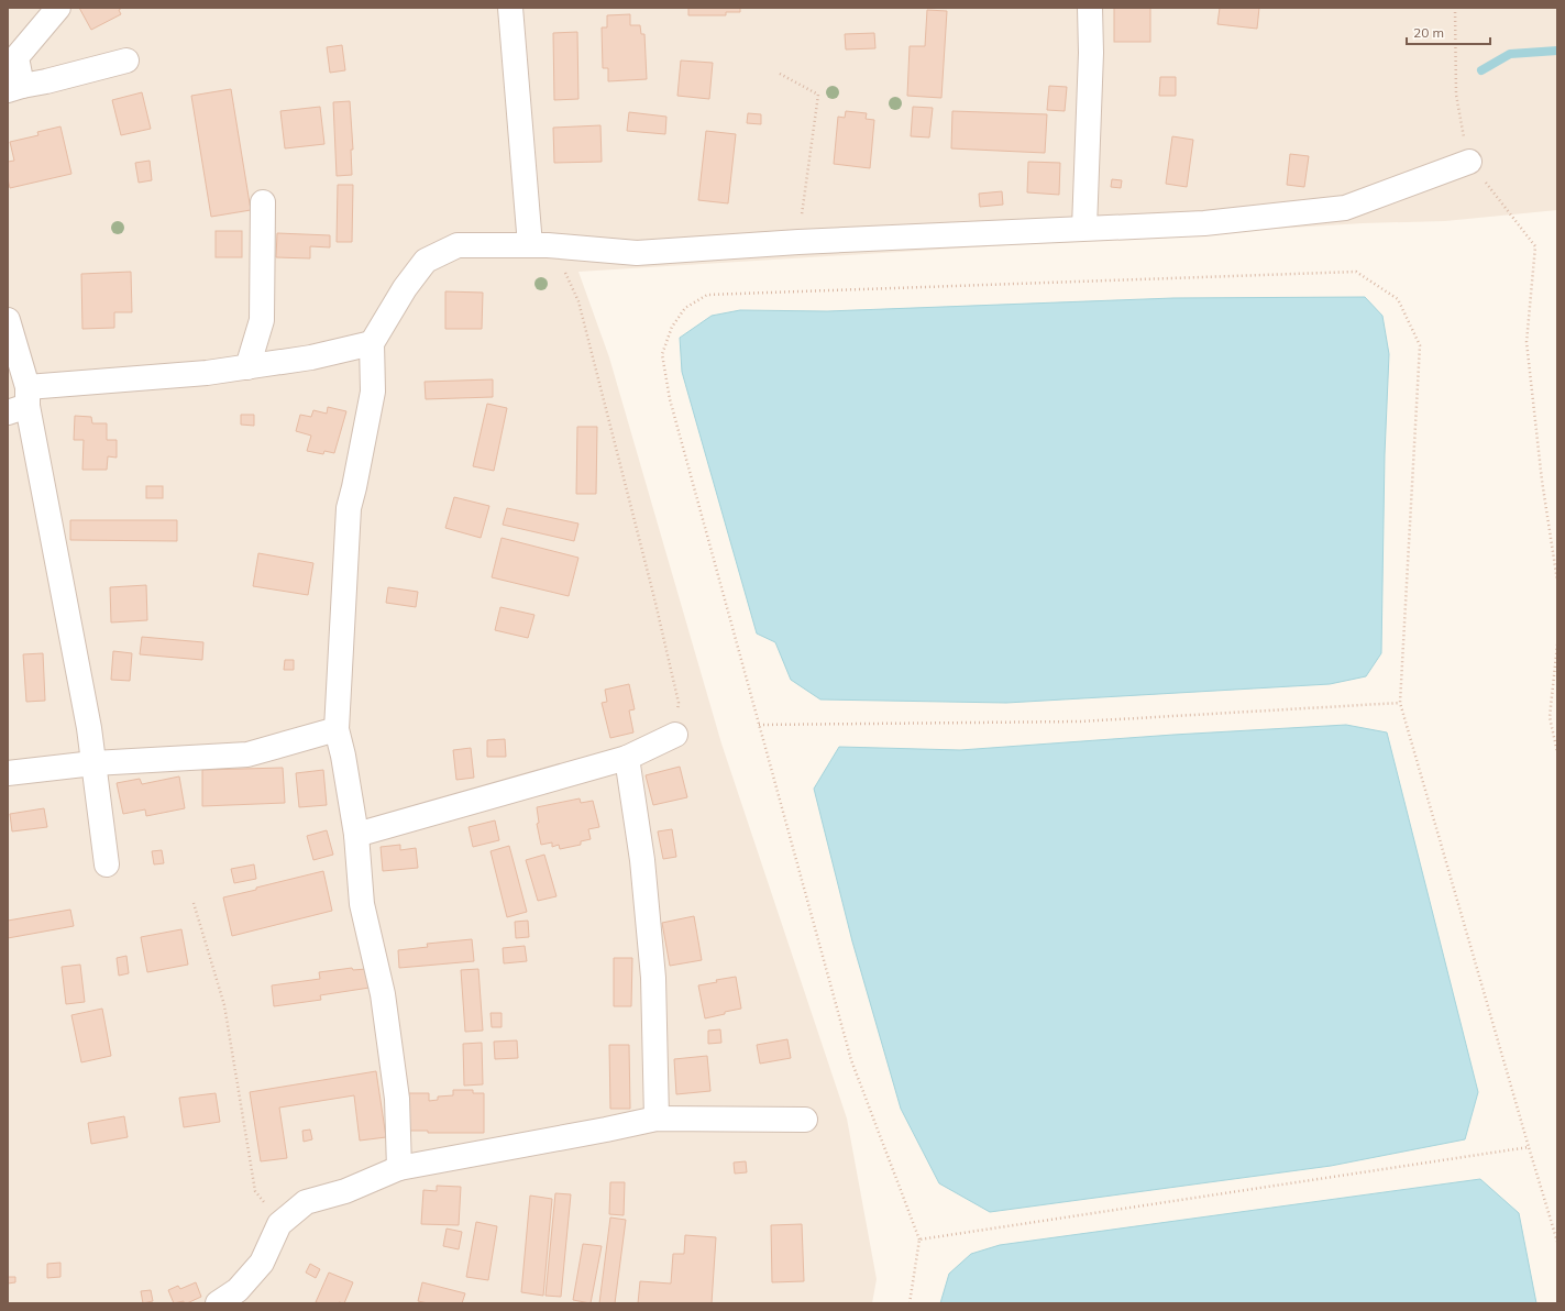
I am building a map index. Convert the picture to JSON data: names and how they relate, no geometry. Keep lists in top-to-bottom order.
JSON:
{
  "scale_bar": "20 m"
}
